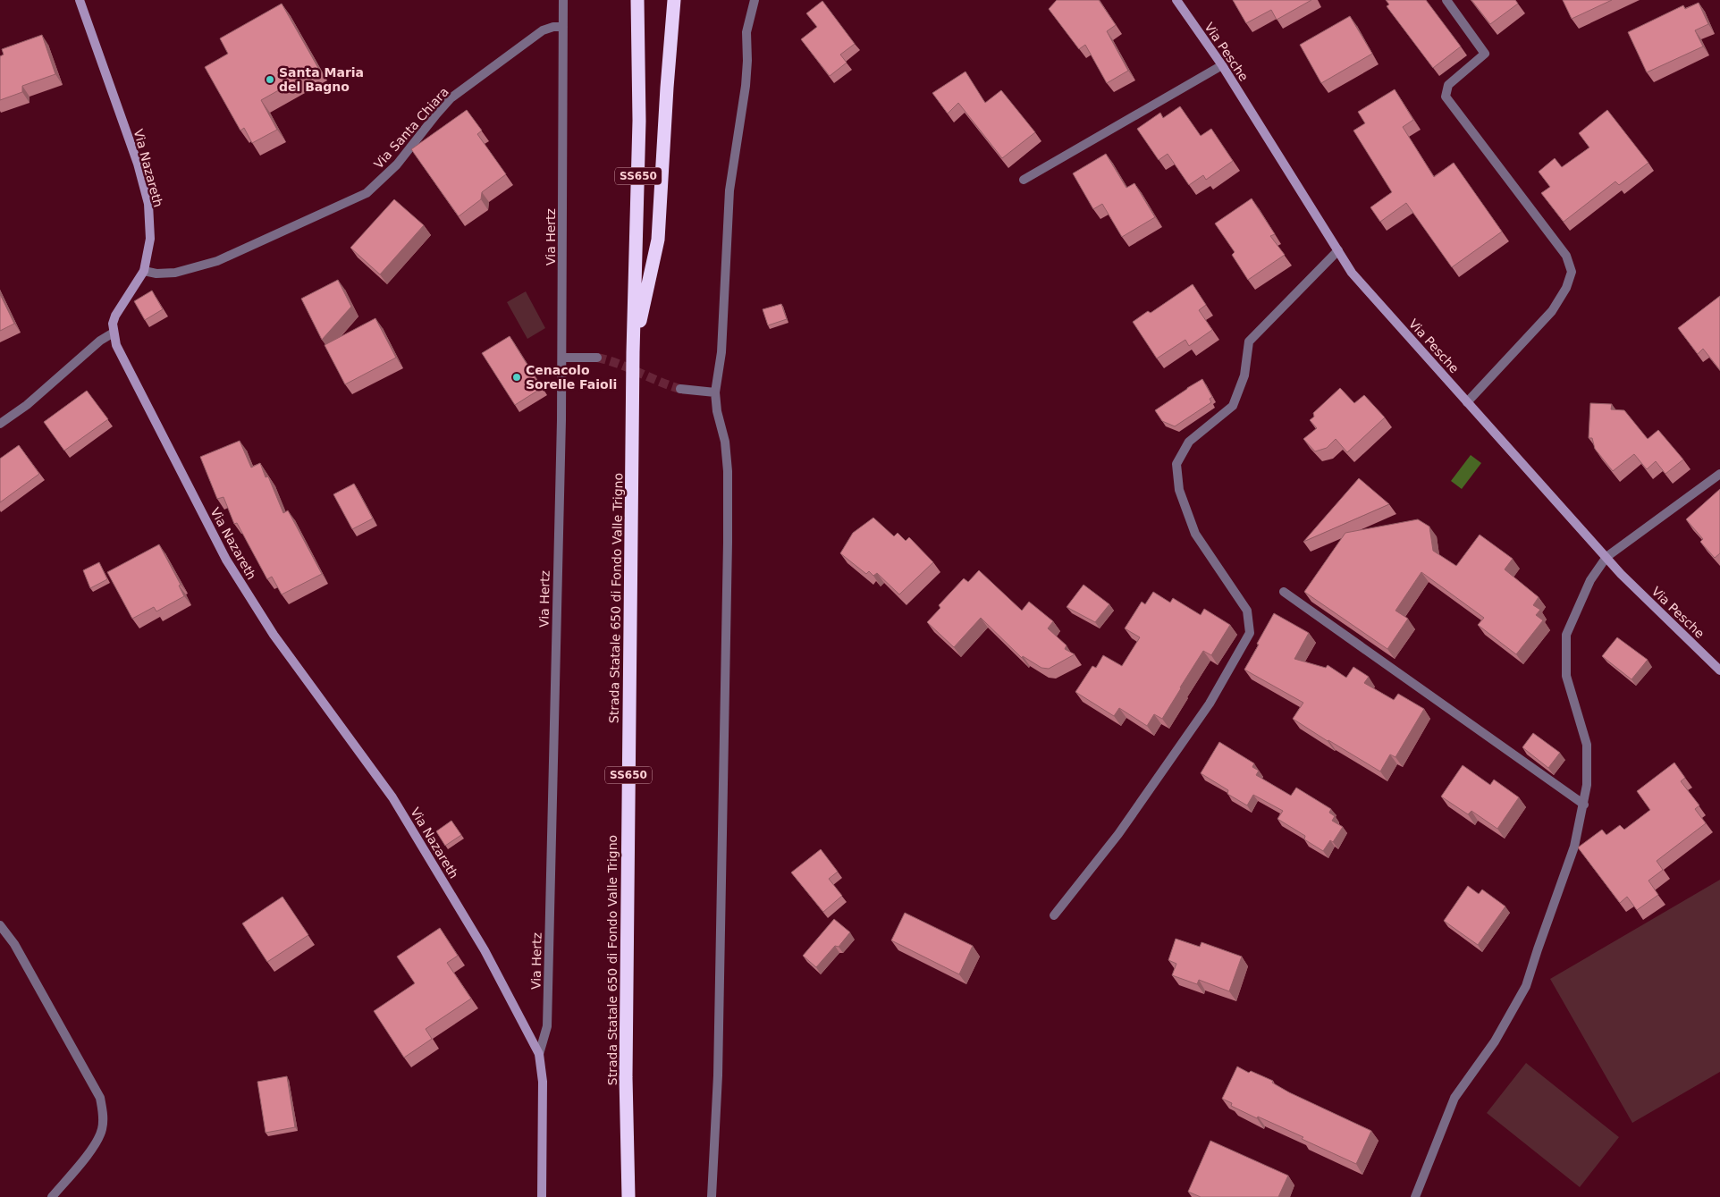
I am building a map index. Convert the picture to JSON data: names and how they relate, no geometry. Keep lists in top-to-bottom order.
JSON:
{
  "streets": {
    "highway": ["SS650", "Strada Statale 650 di Fondo Valle Trigno"],
    "street": [
      "Via Pesche",
      "Via Santa Chiara",
      "Via Nazareth",
      "Via Hertz"
    ]
  },
  "crossings": [
    ["Via Santa Chiara", "Via Nazareth"],
    ["Via Santa Chiara", "Via Hertz"],
    ["Via Nazareth", "Via Hertz"]
  ],
  "places": ["Santa Maria del Bagno", "Cenacolo Sorelle Faioli"]
}
